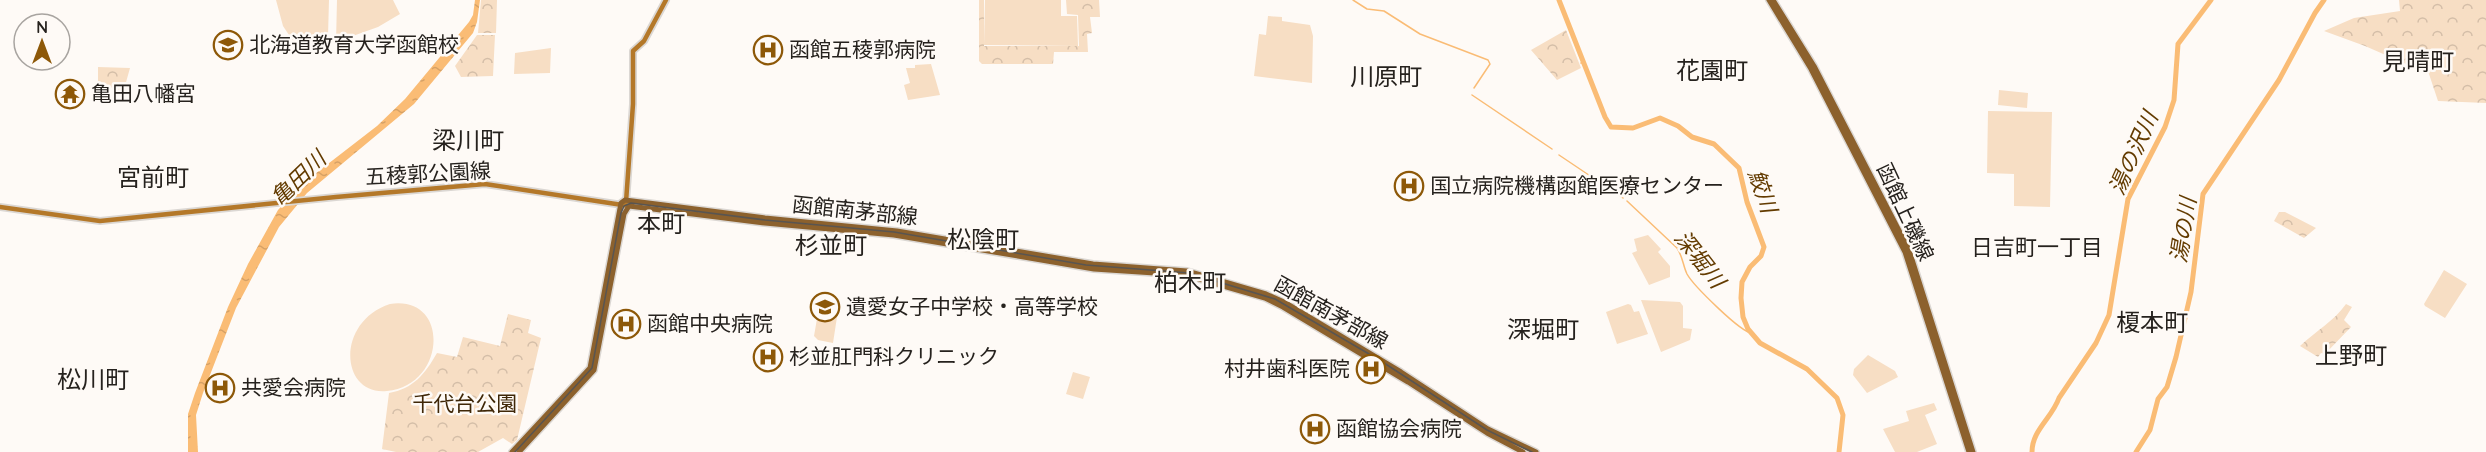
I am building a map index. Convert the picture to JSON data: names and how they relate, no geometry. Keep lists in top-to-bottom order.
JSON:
{
  "streets": {
    "main road": ["五稜郭公園線", "函館南茅部線", "函館上磯線"]
  },
  "crossings": [
    ["五稜郭公園線", "函館南茅部線"]
  ],
  "districts": [
    "見晴町",
    "花園町",
    "川原町",
    "梁川町",
    "宮前町",
    "本町",
    "松陰町",
    "杉並町",
    "日吉町一丁目",
    "柏木町",
    "榎本町",
    "深堀町",
    "上野町",
    "松川町"
  ],
  "water": [
    "湯の沢川",
    "亀田川",
    "鮫川",
    "湯の川",
    "深堀川"
  ],
  "parks": ["千代台公園"],
  "places": {
    "school or university": ["北海道教育大学函館校", "遺愛女子中学校・高等学校"],
    "hospital": [
      "函館五稜郭病院",
      "国立病院機構函館医療センター",
      "函館中央病院",
      "杉並肛門科クリニック",
      "村井歯科医院",
      "共愛会病院",
      "函館協会病院"
    ],
    "temple": ["亀田八幡宮"]
  },
  "north": "top"
}
